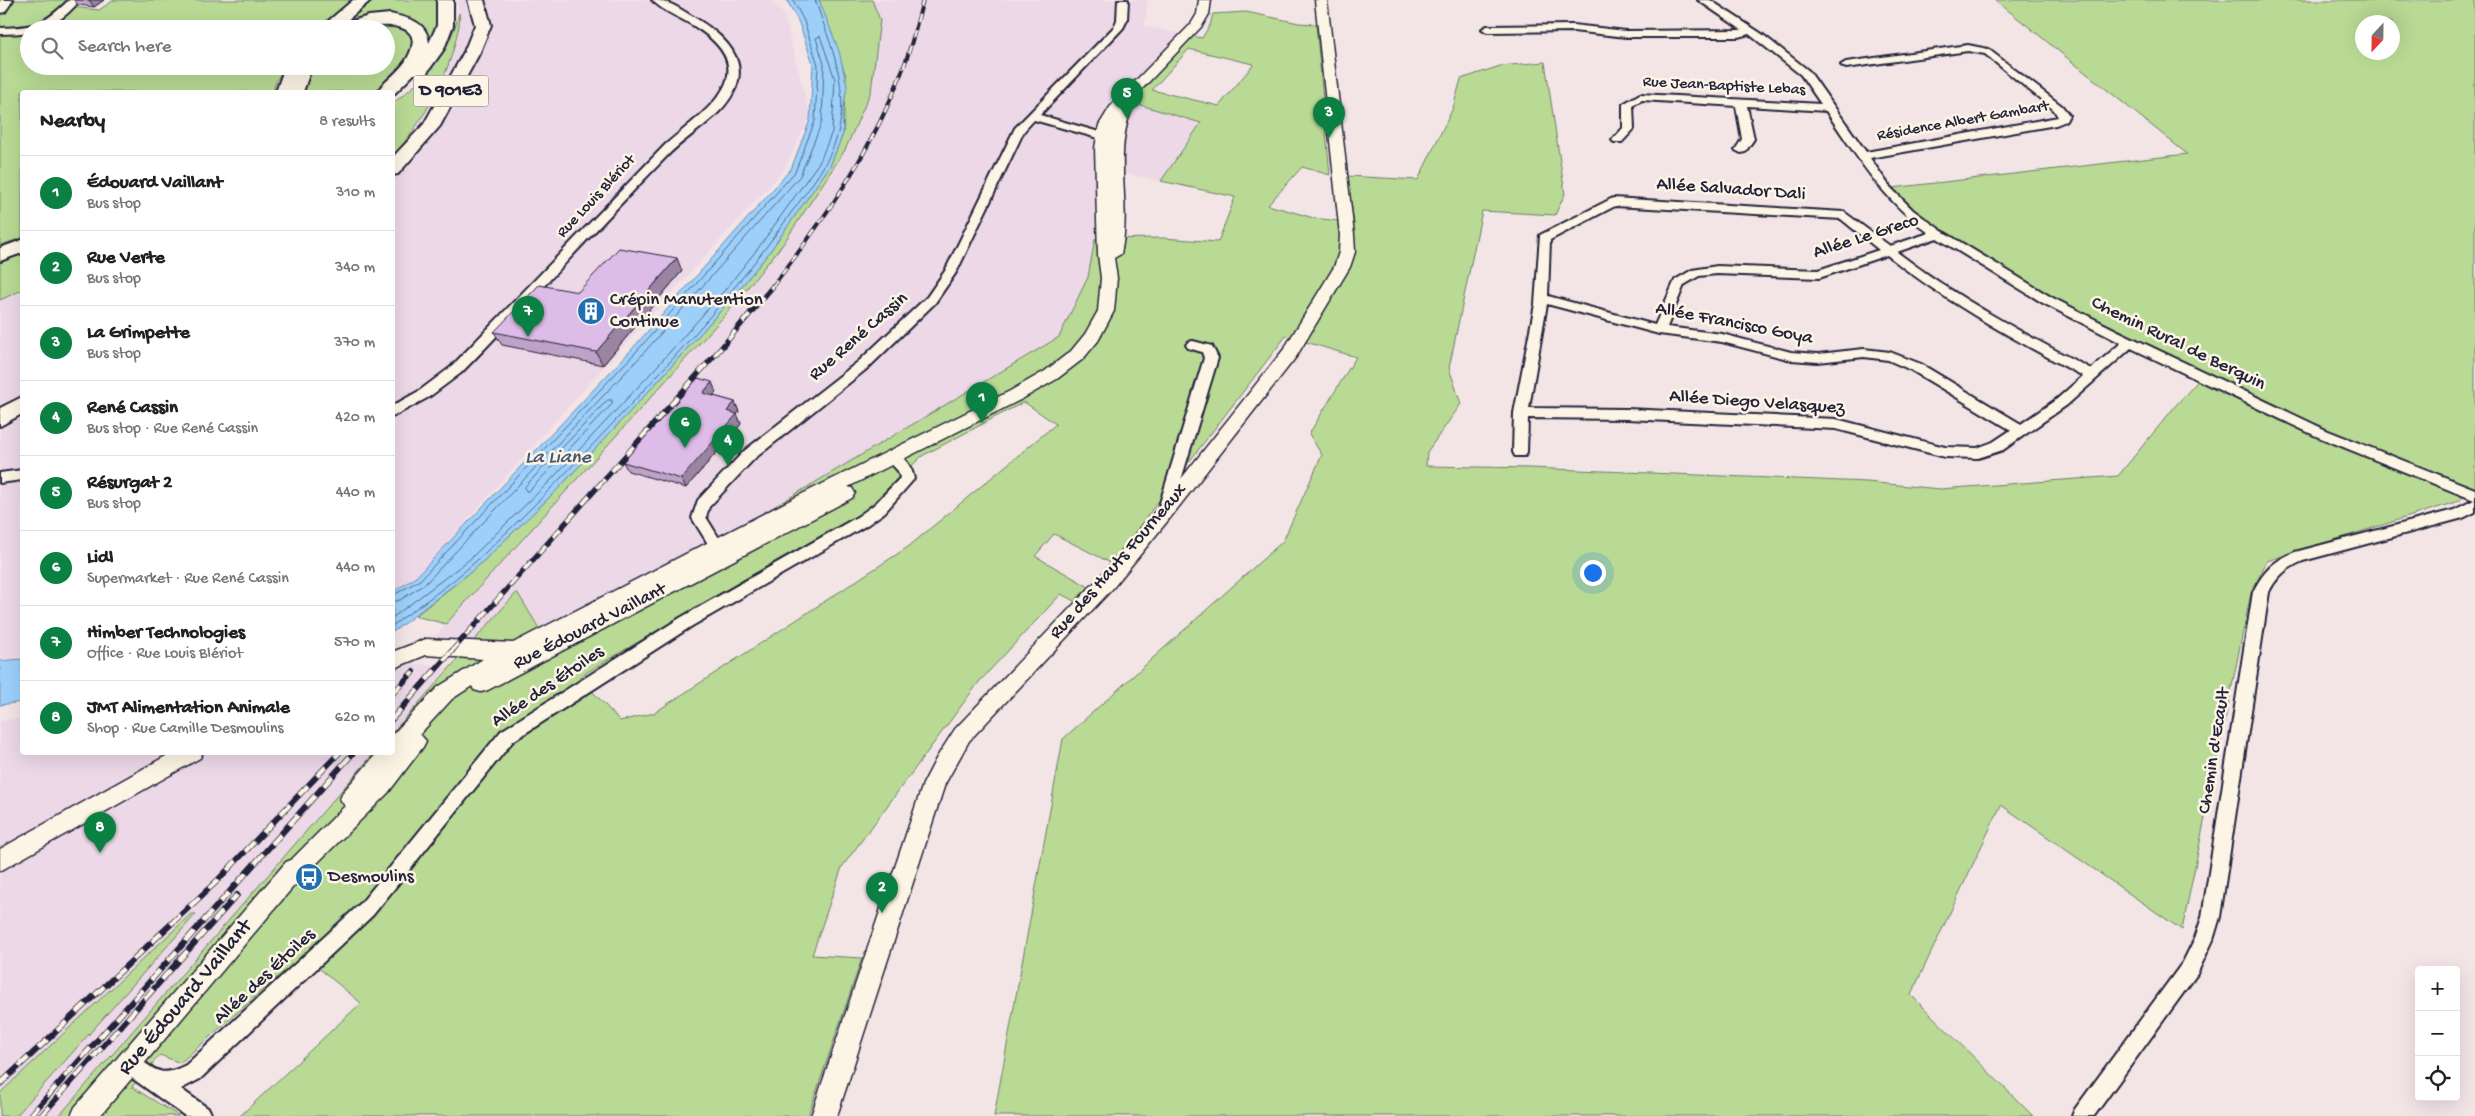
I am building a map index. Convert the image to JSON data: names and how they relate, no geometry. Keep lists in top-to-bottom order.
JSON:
{
  "streets": {
    "highway": ["D 901E3"],
    "street": [
      "Rue Jean-Baptiste Lebas",
      "Résidence Albert Gambart",
      "Allée Salvador Dali",
      "Rue Louis Blériot",
      "Allée Le Greco",
      "Allée Francisco Goya",
      "Rue René Cassin",
      "Chemin Rural de Berquin",
      "Allée Diego Velasquez",
      "Rue des Hauts Fourneaux",
      "Rue Édouard Vaillant",
      "Allée des Étoiles",
      "Chemin d'Ecault"
    ]
  },
  "crossings": [
    ["Rue Jean-Baptiste Lebas", "Chemin Rural de Berquin"],
    ["Résidence Albert Gambart", "Chemin Rural de Berquin"],
    ["Allée Salvador Dali", "Allée Le Greco"],
    ["Allée Salvador Dali", "Allée Francisco Goya"],
    ["Allée Salvador Dali", "Allée Diego Velasquez"],
    ["Allée Le Greco", "Allée Francisco Goya"],
    ["Allée Le Greco", "Chemin Rural de Berquin"],
    ["Allée Francisco Goya", "Allée Diego Velasquez"],
    ["Rue René Cassin", "Rue Édouard Vaillant"],
    ["Chemin Rural de Berquin", "Allée Diego Velasquez"],
    ["Rue Édouard Vaillant", "Allée des Étoiles"]
  ],
  "water": ["La Liane"],
  "places": {
    "building": ["Crépin Manutention Continue"],
    "bus stop": ["Desmoulins"]
  },
  "north": "bottom",
  "page": {
    "search": "Search here",
    "pins": [
      "5",
      "3",
      "7",
      "1",
      "6",
      "4",
      "8",
      "2"
    ],
    "heading": ["Nearby", "8 results"],
    "list": [
      {
        "mark": "1",
        "name": "Édouard Vaillant",
        "note": "Bus stop",
        "value": "310 m"
      },
      {
        "mark": "2",
        "name": "Rue Verte",
        "note": "Bus stop",
        "value": "340 m"
      },
      {
        "mark": "3",
        "name": "La Grimpette",
        "note": "Bus stop",
        "value": "370 m"
      },
      {
        "mark": "4",
        "name": "René Cassin",
        "note": "Bus stop · Rue René Cassin",
        "value": "420 m"
      },
      {
        "mark": "5",
        "name": "Résurgat 2",
        "note": "Bus stop",
        "value": "440 m"
      },
      {
        "mark": "6",
        "name": "Lidl",
        "note": "Supermarket · Rue René Cassin",
        "value": "440 m"
      },
      {
        "mark": "7",
        "name": "Himber Technologies",
        "note": "Office · Rue Louis Blériot",
        "value": "570 m"
      },
      {
        "mark": "8",
        "name": "JMT Alimentation Animale",
        "note": "Shop · Rue Camille Desmoulins",
        "value": "620 m"
      }
    ],
    "map_buttons": ["+", "−"]
  }
}
